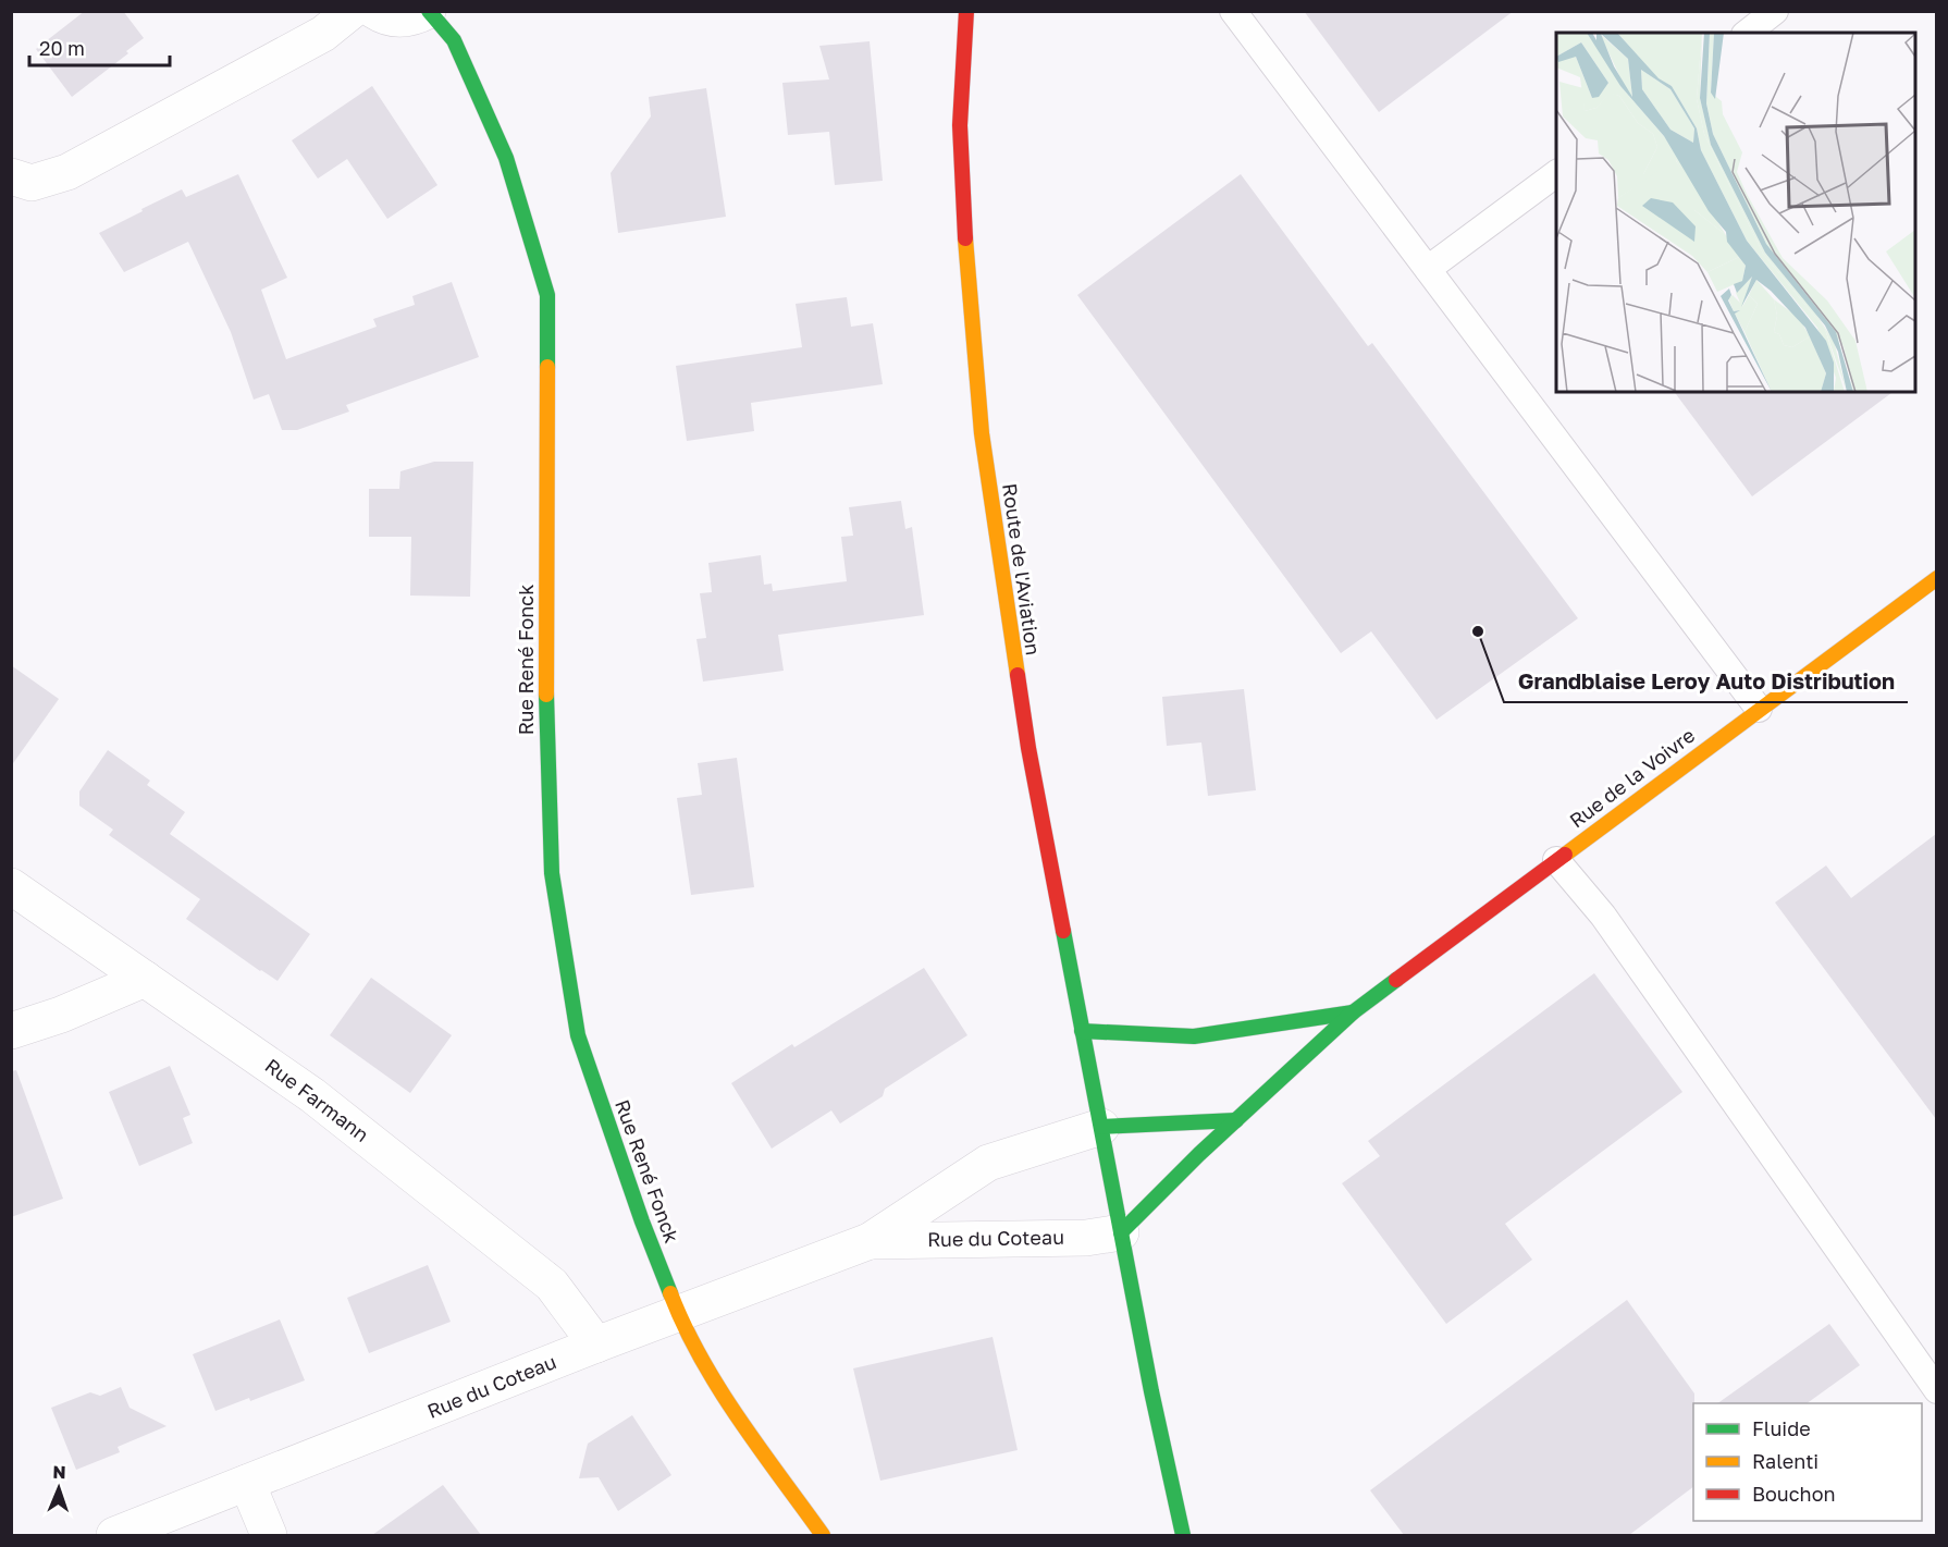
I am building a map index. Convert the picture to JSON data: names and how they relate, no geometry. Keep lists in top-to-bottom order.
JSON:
{
  "streets": {
    "street": [
      "Route de l'Aviation",
      "Rue René Fonck",
      "Rue de la Voivre",
      "Rue Farmann",
      "Rue du Coteau"
    ]
  },
  "crossings": [
    ["Route de l'Aviation", "Rue de la Voivre"],
    ["Route de l'Aviation", "Rue du Coteau"],
    ["Rue René Fonck", "Rue du Coteau"],
    ["Rue de la Voivre", "Rue du Coteau"],
    ["Rue Farmann", "Rue du Coteau"]
  ],
  "places": ["Grandblaise Leroy Auto Distribution"],
  "legend": ["Fluide", "Ralenti", "Bouchon"],
  "scale_bar": "20 m",
  "north": "top"
}
